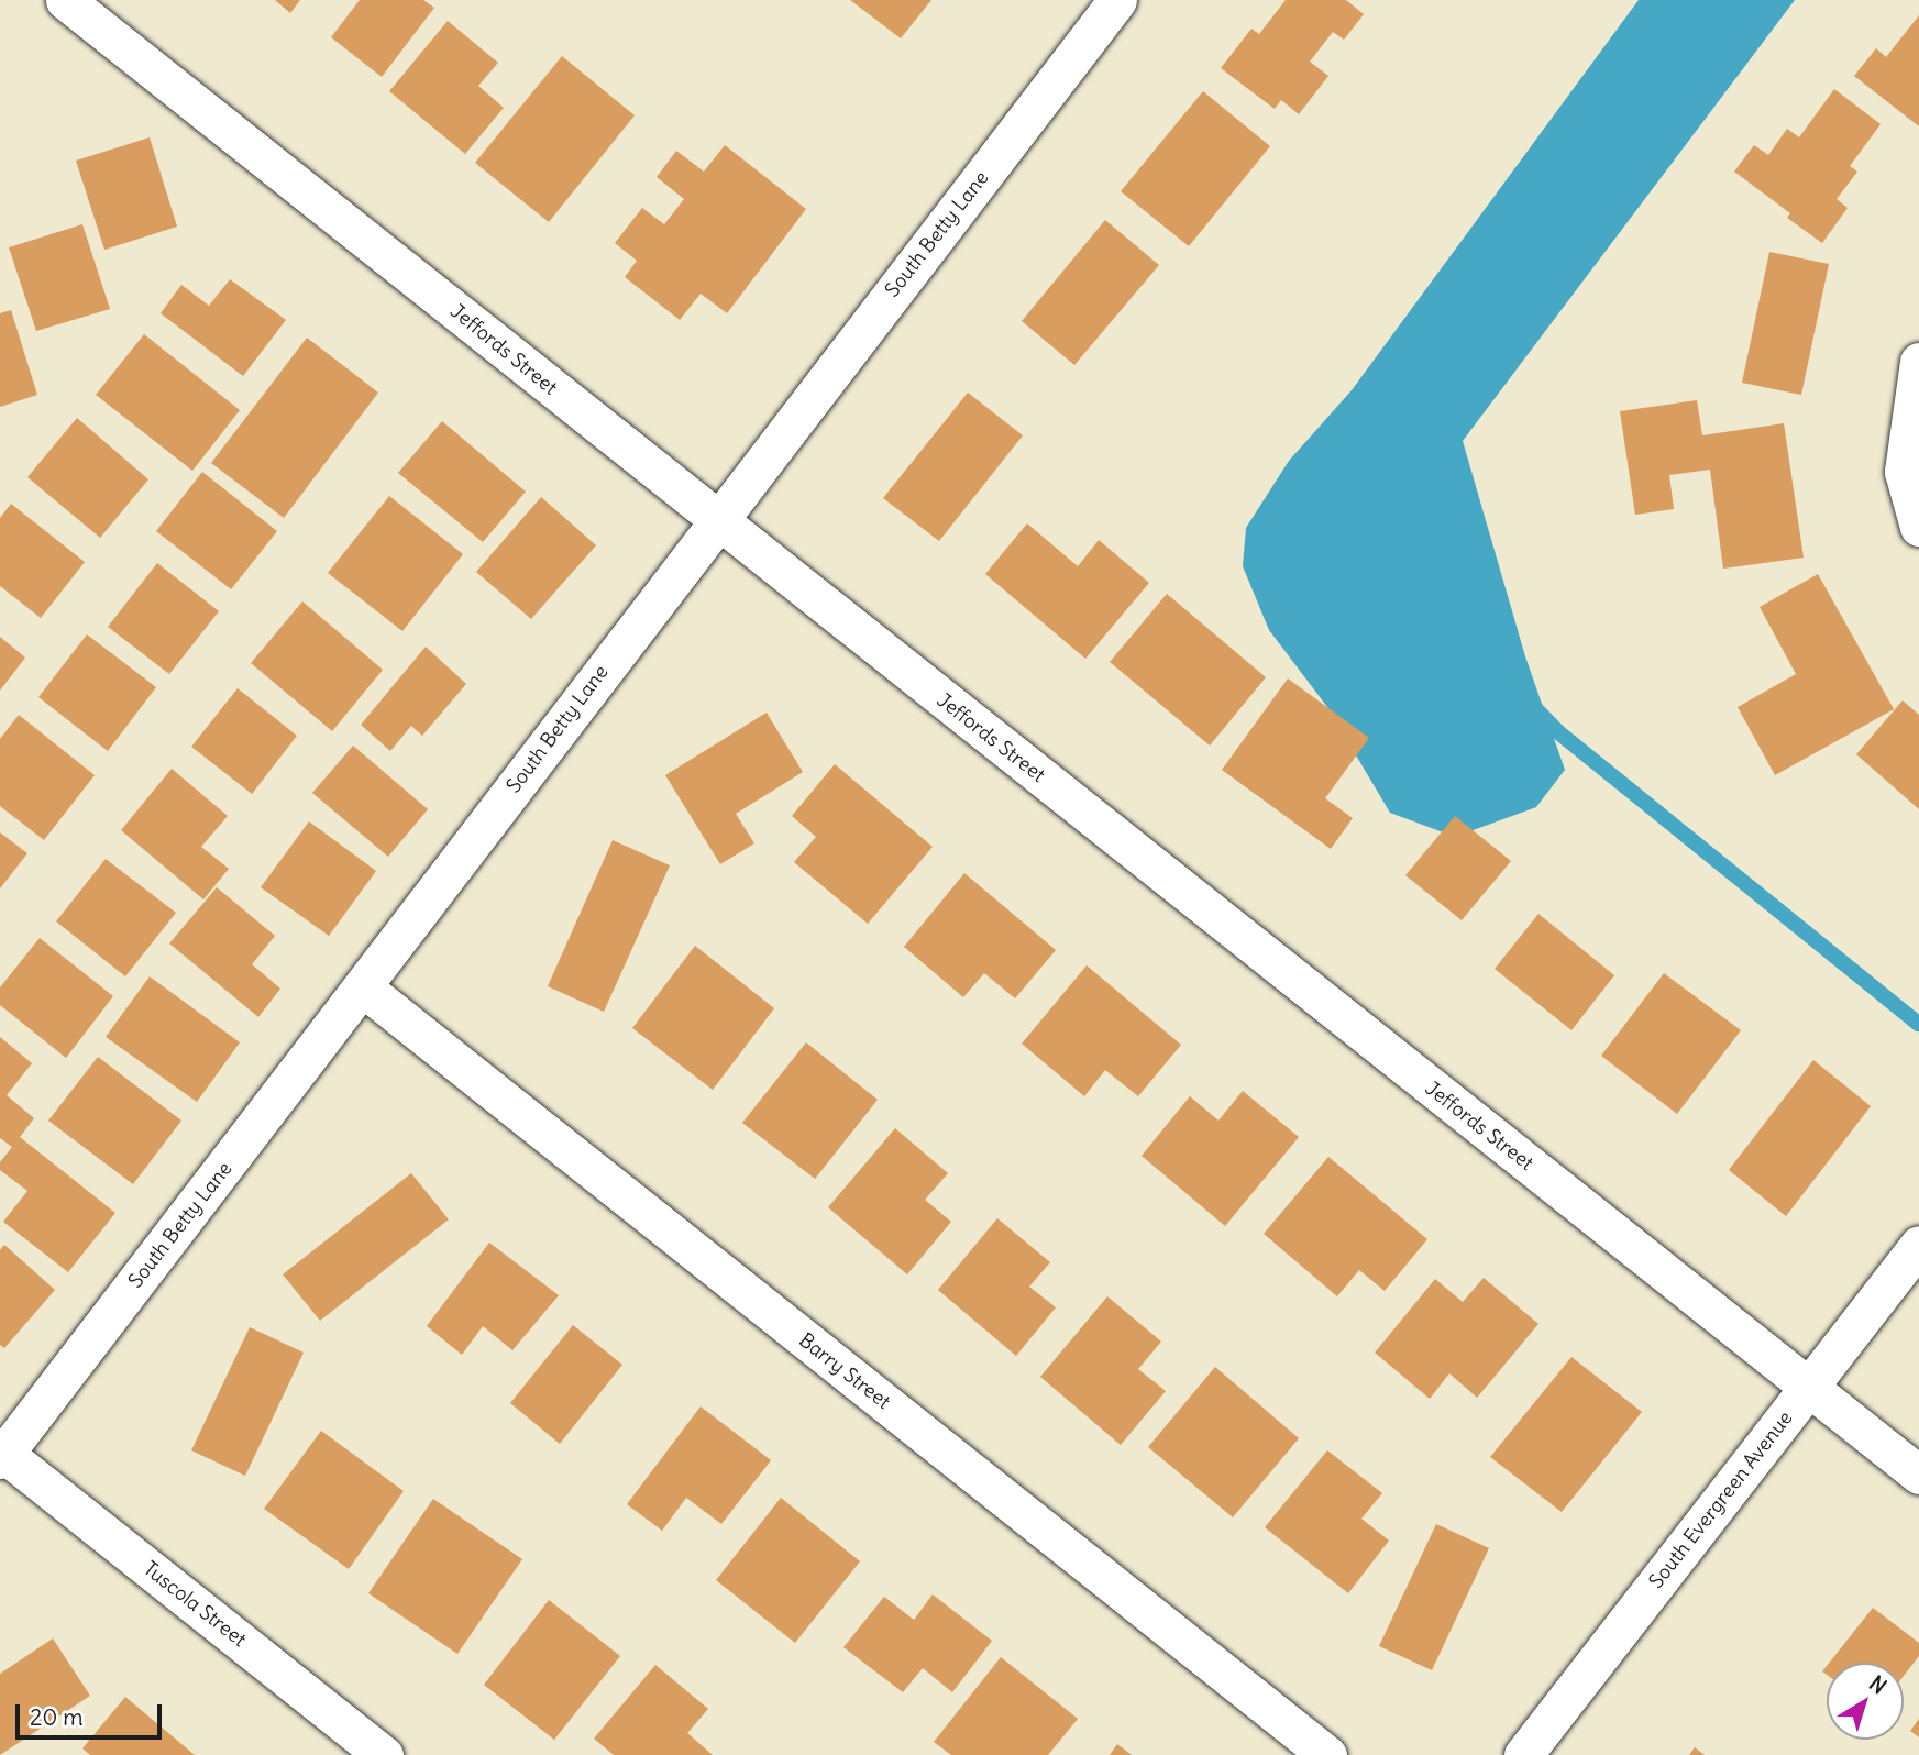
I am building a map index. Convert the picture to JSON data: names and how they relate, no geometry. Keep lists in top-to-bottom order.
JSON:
{
  "streets": {
    "street": [
      "South Betty Lane",
      "Jeffords Street",
      "Barry Street",
      "South Evergreen Avenue",
      "Tuscola Street"
    ]
  },
  "crossings": [
    ["South Betty Lane", "Jeffords Street"],
    ["South Betty Lane", "Barry Street"],
    ["South Betty Lane", "Tuscola Street"],
    ["Jeffords Street", "South Evergreen Avenue"]
  ],
  "scale_bar": "20 m",
  "north": "top right"
}
